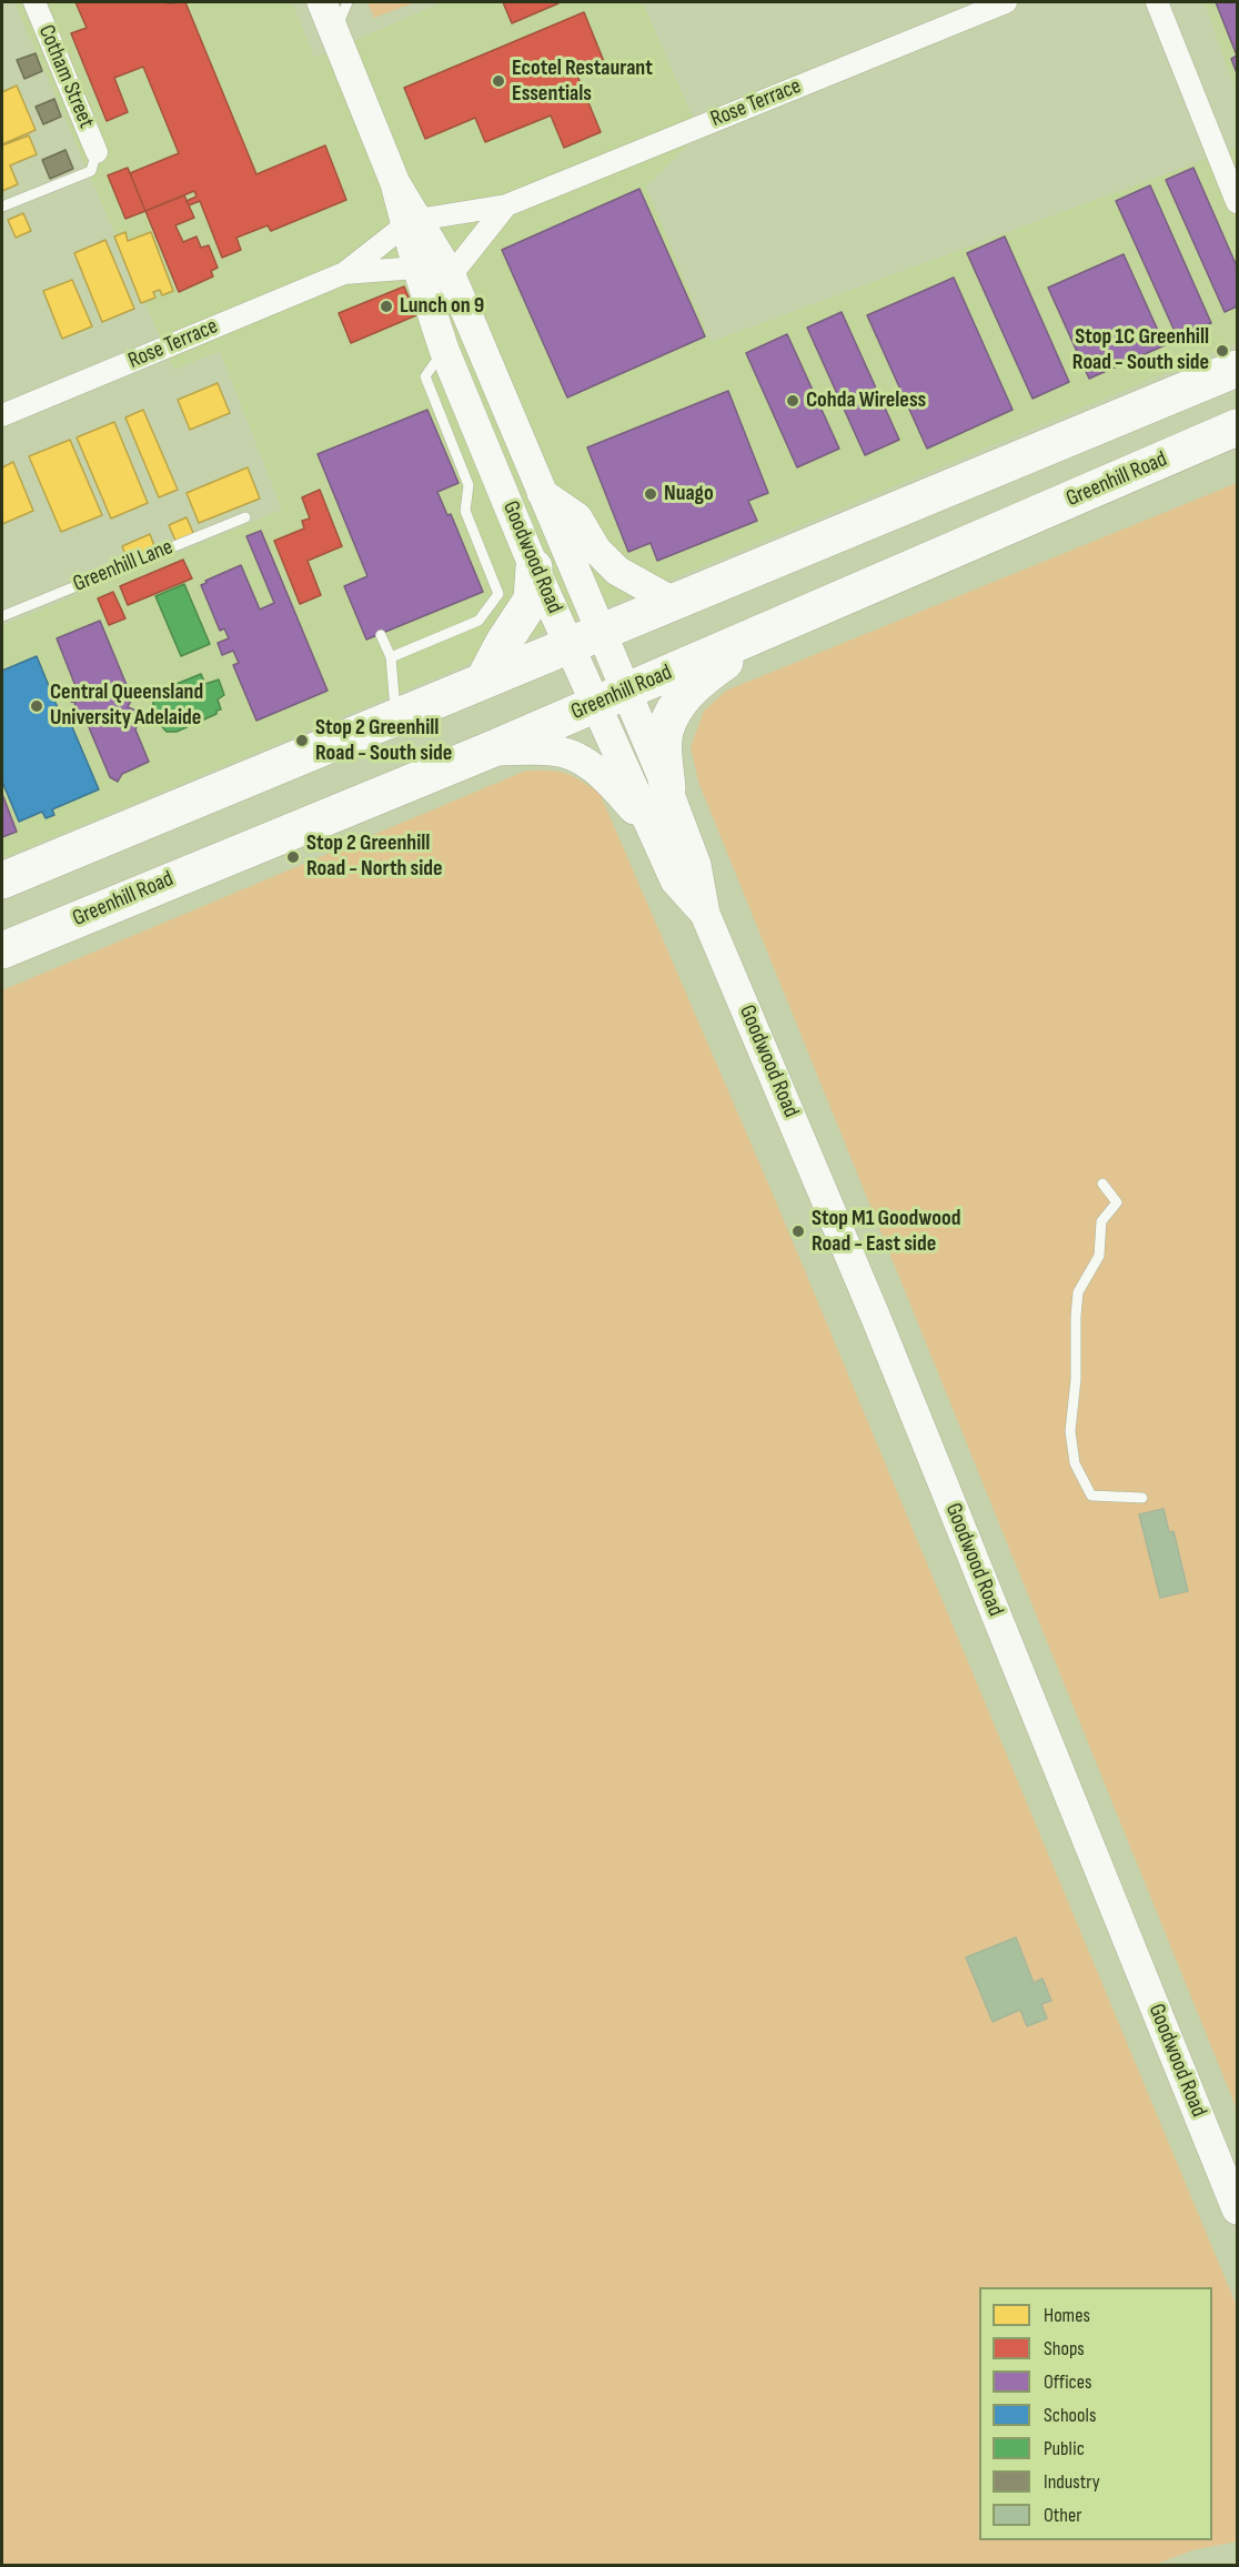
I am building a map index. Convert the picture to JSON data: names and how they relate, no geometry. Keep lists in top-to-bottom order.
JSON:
{
  "streets": {
    "highway": ["Greenhill Road"],
    "main road": ["Goodwood Road"],
    "street": ["Cotham Street", "Rose Terrace"],
    "lane": ["Greenhill Lane"]
  },
  "crossings": [
    ["Rose Terrace", "Goodwood Road"],
    ["Greenhill Road", "Goodwood Road"]
  ],
  "places": [
    "Ecotel Restaurant Essentials",
    "Lunch on 9",
    "Stop 1C Greenhill Road - South side",
    "Cohda Wireless",
    "Nuago",
    "Central Queensland University Adelaide",
    "Stop 2 Greenhill Road - South side",
    "Stop 2 Greenhill Road - North side",
    "Stop M1 Goodwood Road - East side"
  ],
  "legend": [
    "Homes",
    "Shops",
    "Offices",
    "Schools",
    "Public",
    "Industry",
    "Other"
  ]
}
